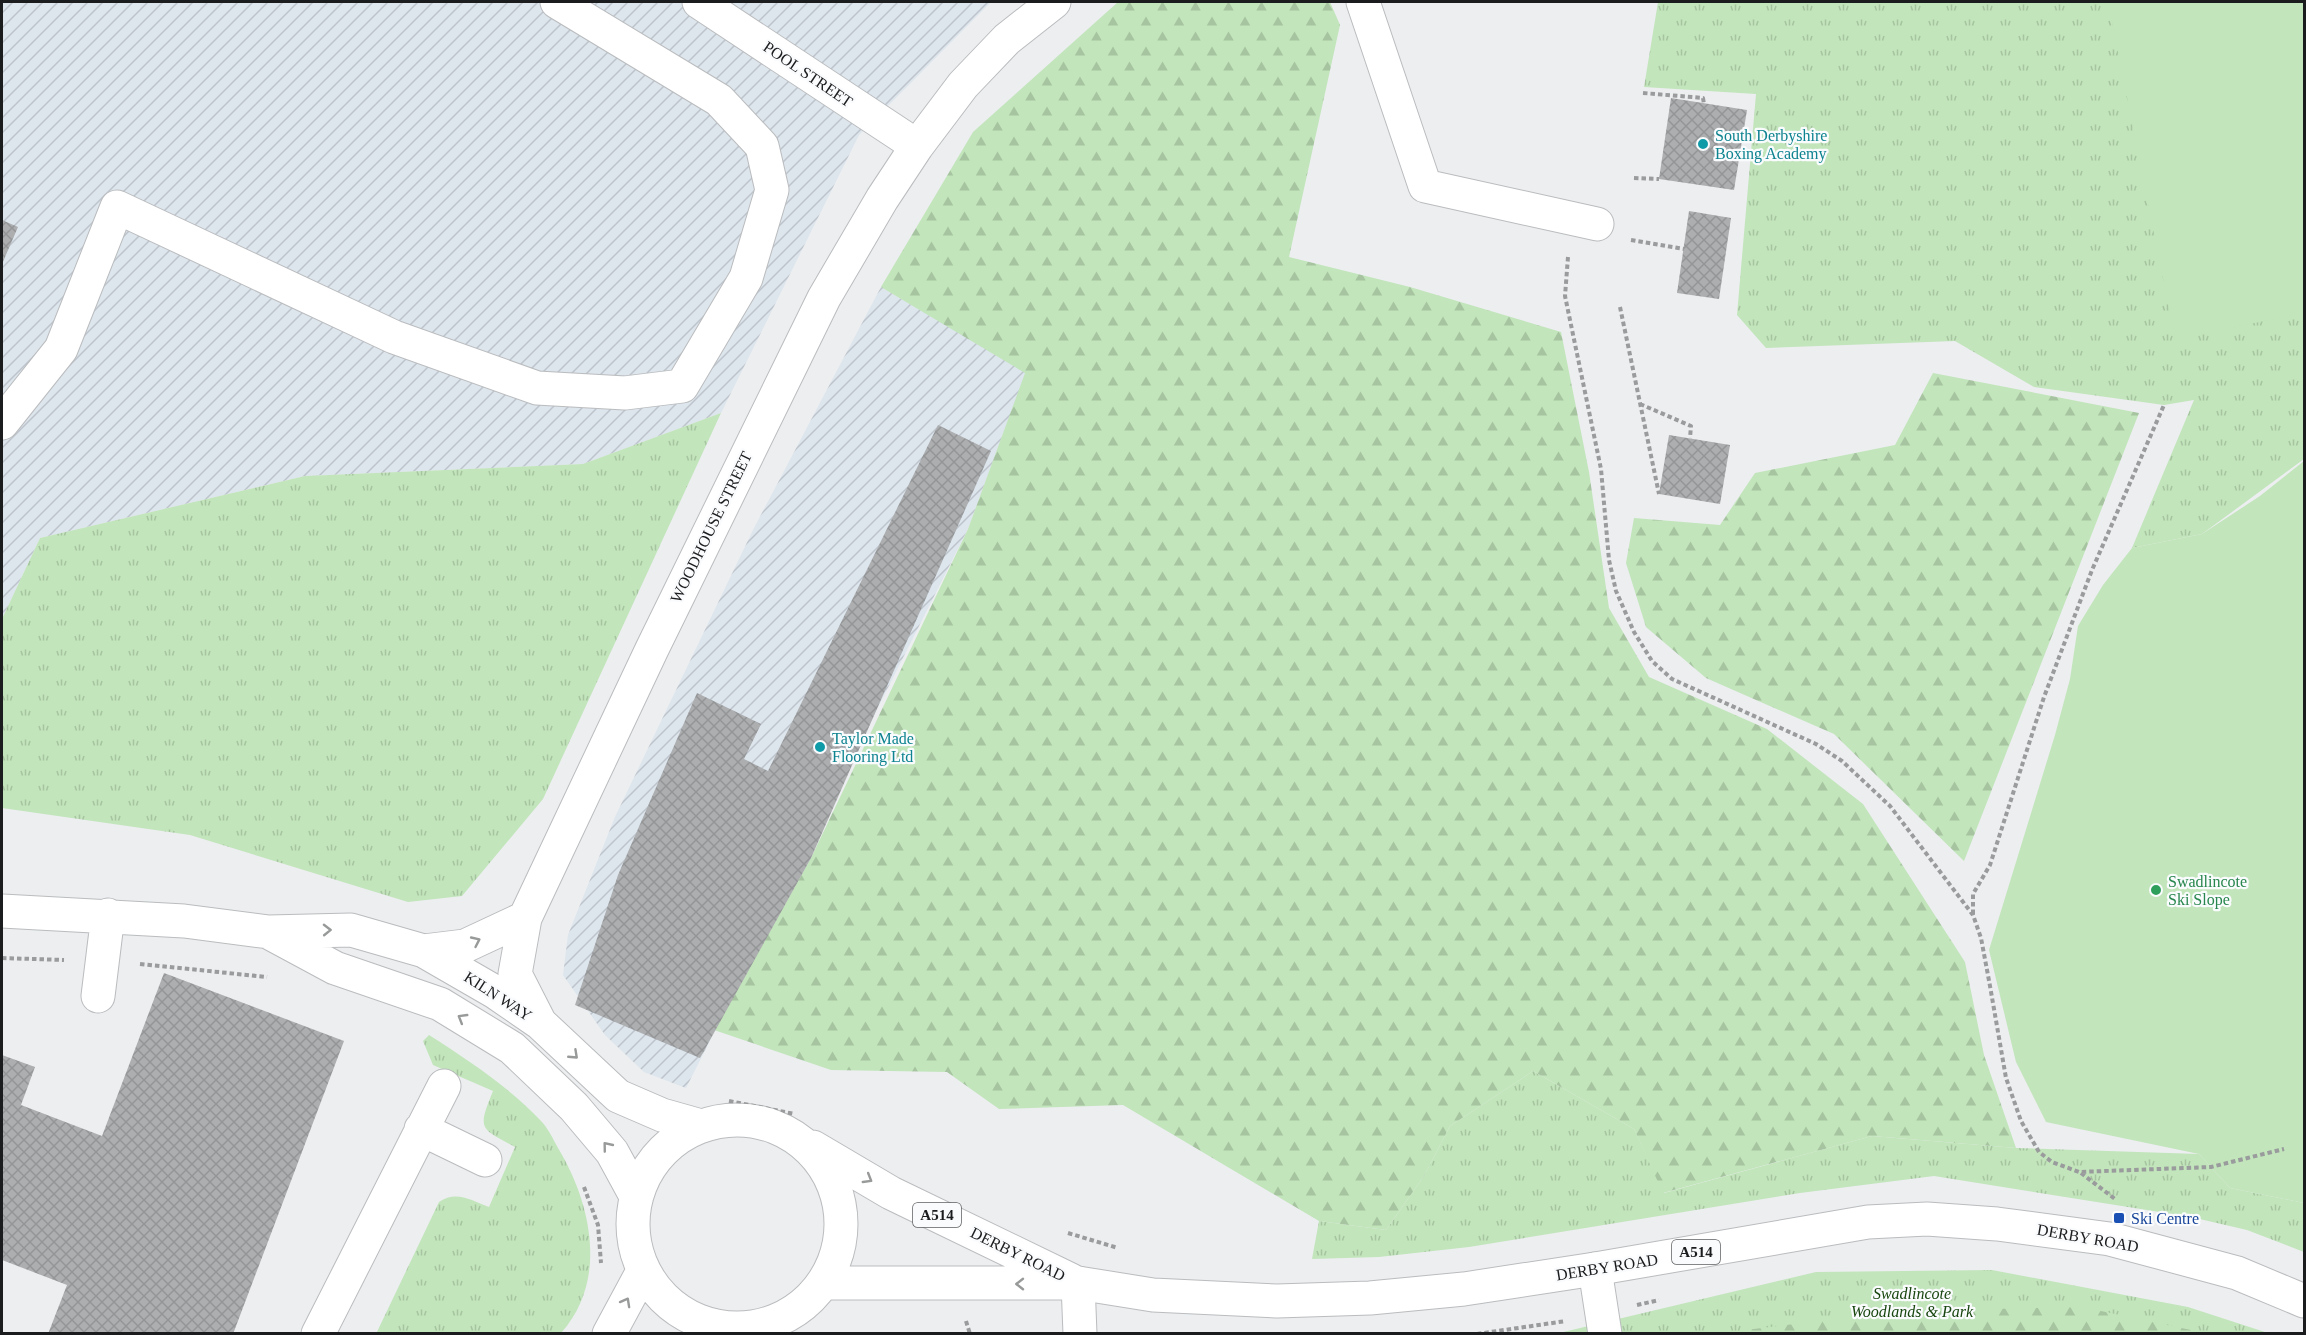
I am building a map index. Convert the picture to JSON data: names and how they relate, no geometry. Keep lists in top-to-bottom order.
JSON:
{
  "streets": {
    "street": [
      "POOL STREET",
      "WOODHOUSE STREET",
      "KILN WAY",
      "A514",
      "DERBY ROAD"
    ]
  },
  "crossings": [
    ["POOL STREET", "WOODHOUSE STREET"],
    ["WOODHOUSE STREET", "KILN WAY"],
    ["KILN WAY", "DERBY ROAD"]
  ],
  "parks": ["Swadlincote Woodlands & Park"],
  "places": {
    "other": ["South Derbyshire Boxing Academy", "Taylor Made Flooring Ltd", "Swadlincote Ski Slope"],
    "transit": ["Ski Centre"]
  }
}
